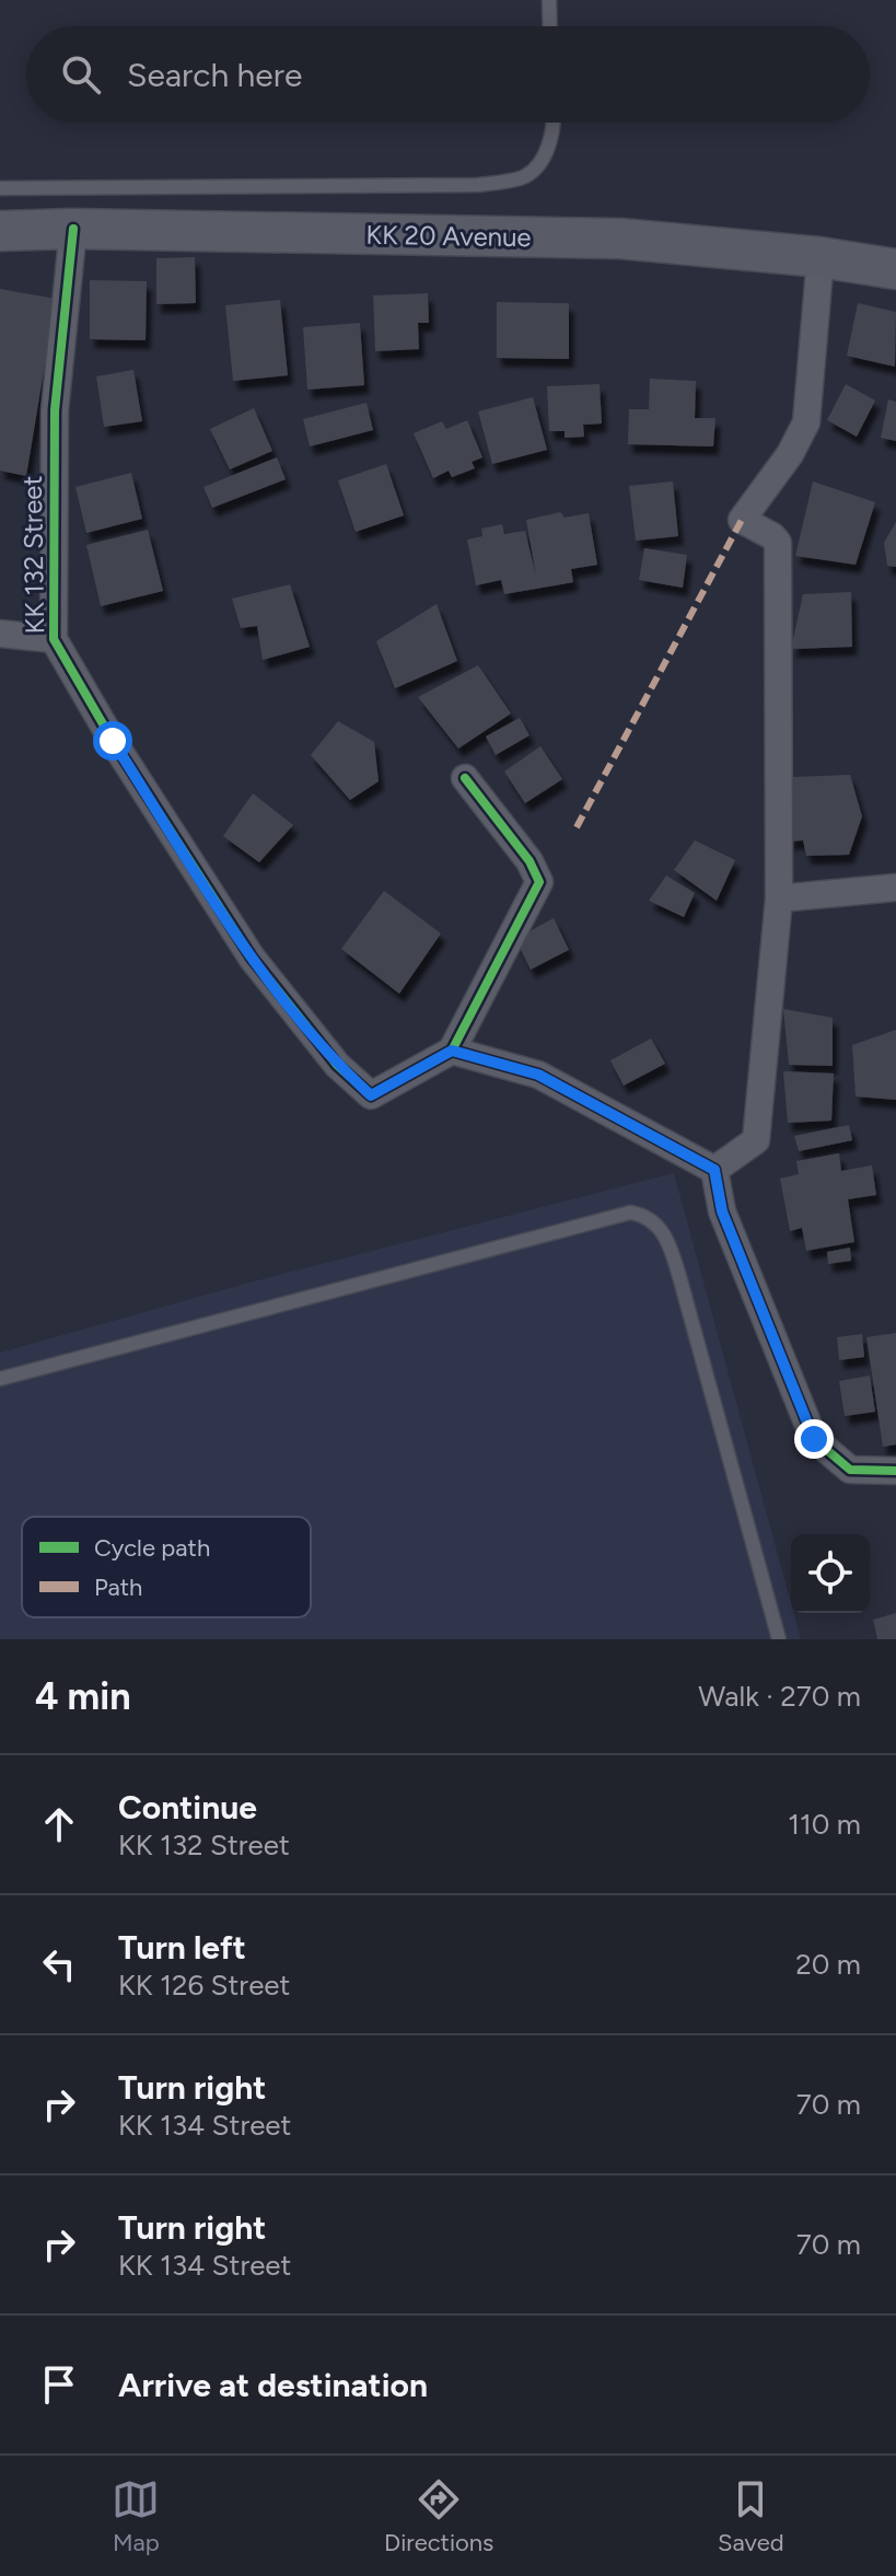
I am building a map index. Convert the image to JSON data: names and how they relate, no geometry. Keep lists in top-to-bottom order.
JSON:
{
  "streets": {
    "main road": ["KK 20 Avenue"],
    "street": ["KK 132 Street"]
  },
  "crossings": [
    ["KK 20 Avenue", "KK 132 Street"]
  ],
  "legend": ["Cycle path", "Path"],
  "page": {
    "search": "Search here",
    "heading": ["4 min", "Walk · 270 m"],
    "list": [
      ["Continue", "KK 132 Street", "110 m"],
      ["Turn left", "KK 126 Street", "20 m"],
      ["Turn right", "KK 134 Street", "70 m"],
      ["Turn right", "KK 134 Street", "70 m"],
      "Arrive at destination"
    ],
    "nav": ["Map", "Directions", "Saved"]
  }
}
